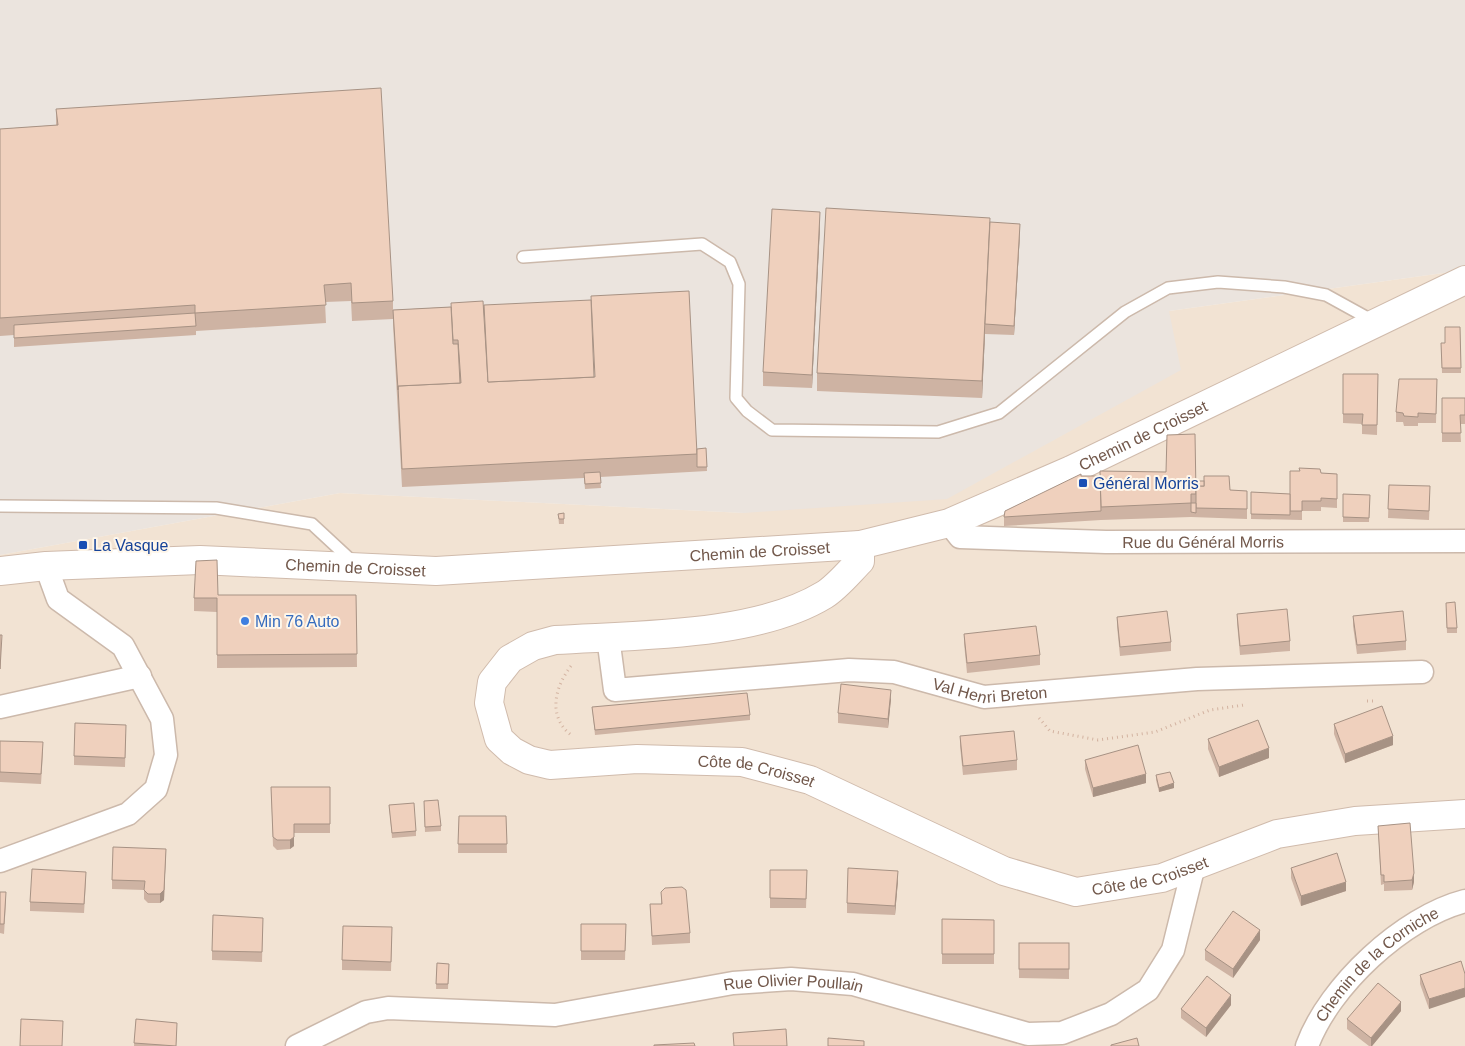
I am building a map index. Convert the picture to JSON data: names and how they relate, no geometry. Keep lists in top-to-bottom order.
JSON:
{
  "streets": {
    "street": [
      "Chemin de Croisset",
      "Rue du Général Morris",
      "Val Henri Breton",
      "Côte de Croisset",
      "Chemin de la Corniche",
      "Rue Olivier Poullain"
    ]
  },
  "crossings": [
    ["Chemin de Croisset", "Rue du Général Morris"],
    ["Chemin de Croisset", "Côte de Croisset"],
    ["Val Henri Breton", "Côte de Croisset"],
    ["Côte de Croisset", "Rue Olivier Poullain"]
  ],
  "places": {
    "transit": ["Général Morris", "La Vasque"],
    "other": ["Min 76 Auto"]
  }
}
